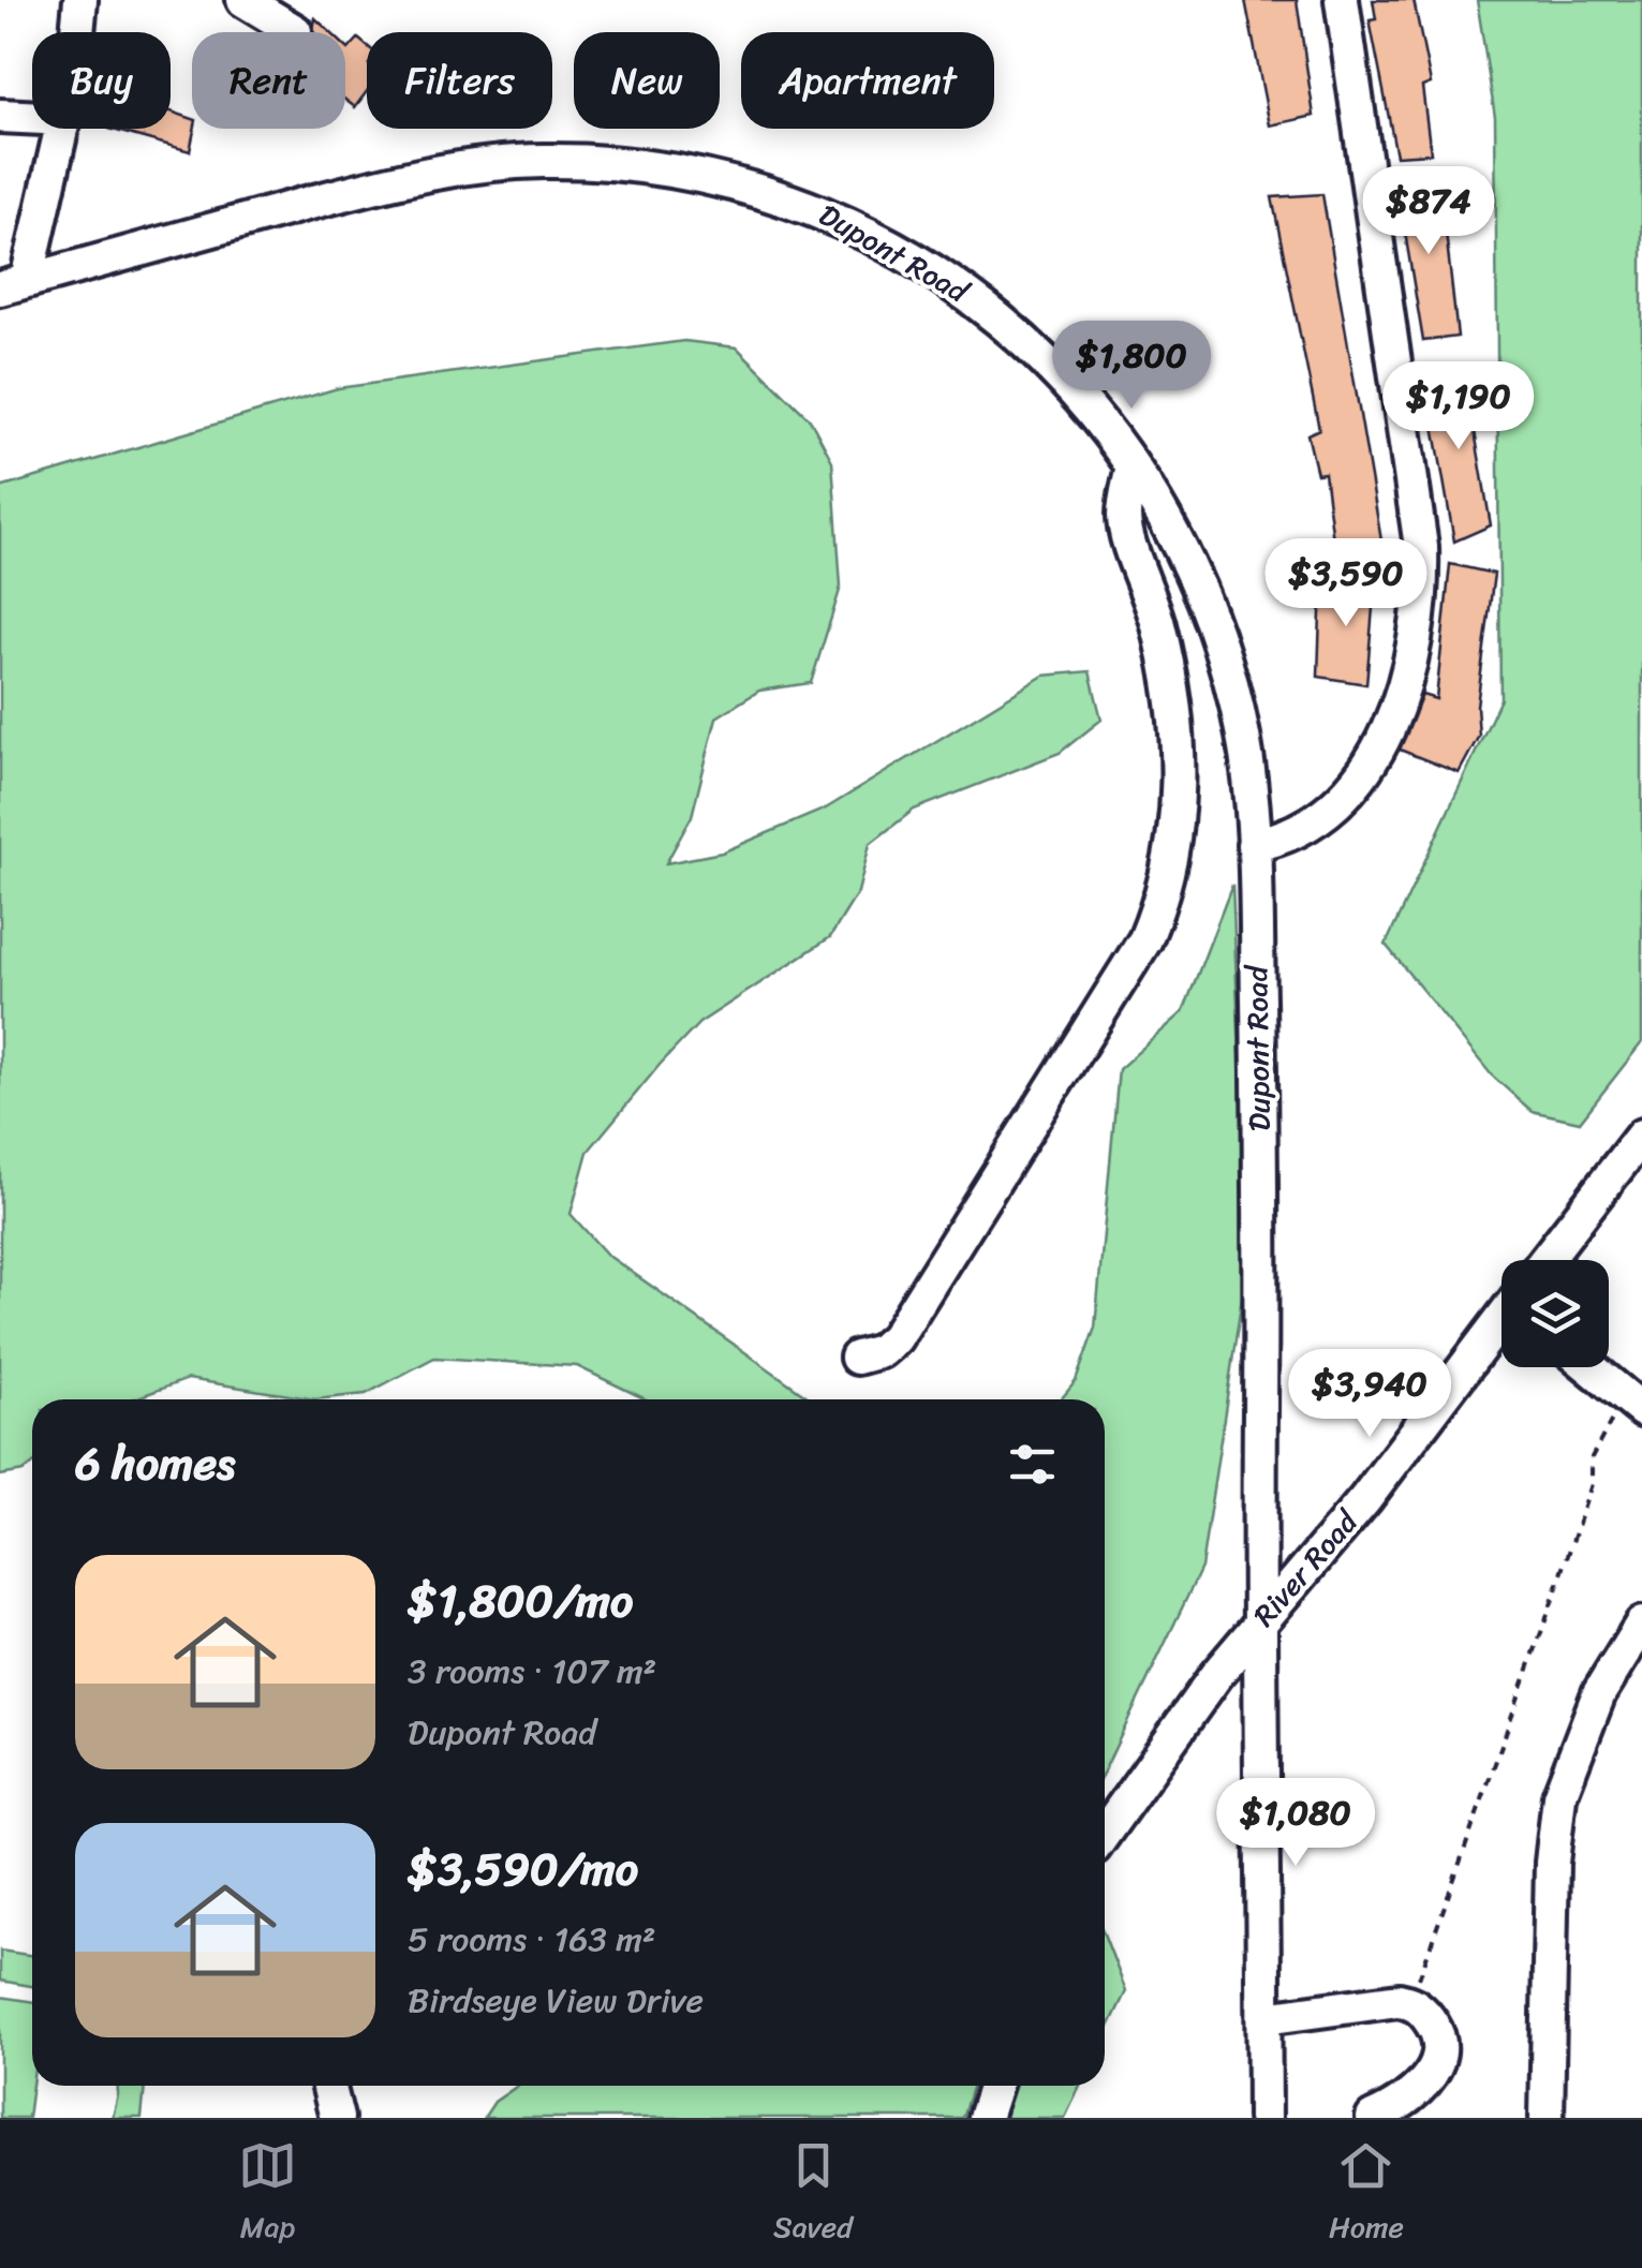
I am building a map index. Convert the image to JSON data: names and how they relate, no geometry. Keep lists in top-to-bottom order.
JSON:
{
  "streets": {
    "street": ["Dupont Road", "River Road"]
  },
  "crossings": [
    ["Dupont Road", "River Road"]
  ],
  "page": {
    "chip": [
      "Buy",
      "Rent",
      "Filters",
      "New",
      "Apartment"
    ],
    "price": [
      "$874",
      "$1,800",
      "$1,190",
      "$3,590",
      "$3,940",
      "$1,080"
    ],
    "heading": "6 homes",
    "list": [
      {
        "name": "$1,800/mo",
        "note": "3 rooms · 107 m² · Dupont Road"
      },
      {
        "name": "$3,590/mo",
        "note": "5 rooms · 163 m² · Birdseye View Drive"
      }
    ],
    "tabs": ["Map", "Saved", "Home"]
  }
}
